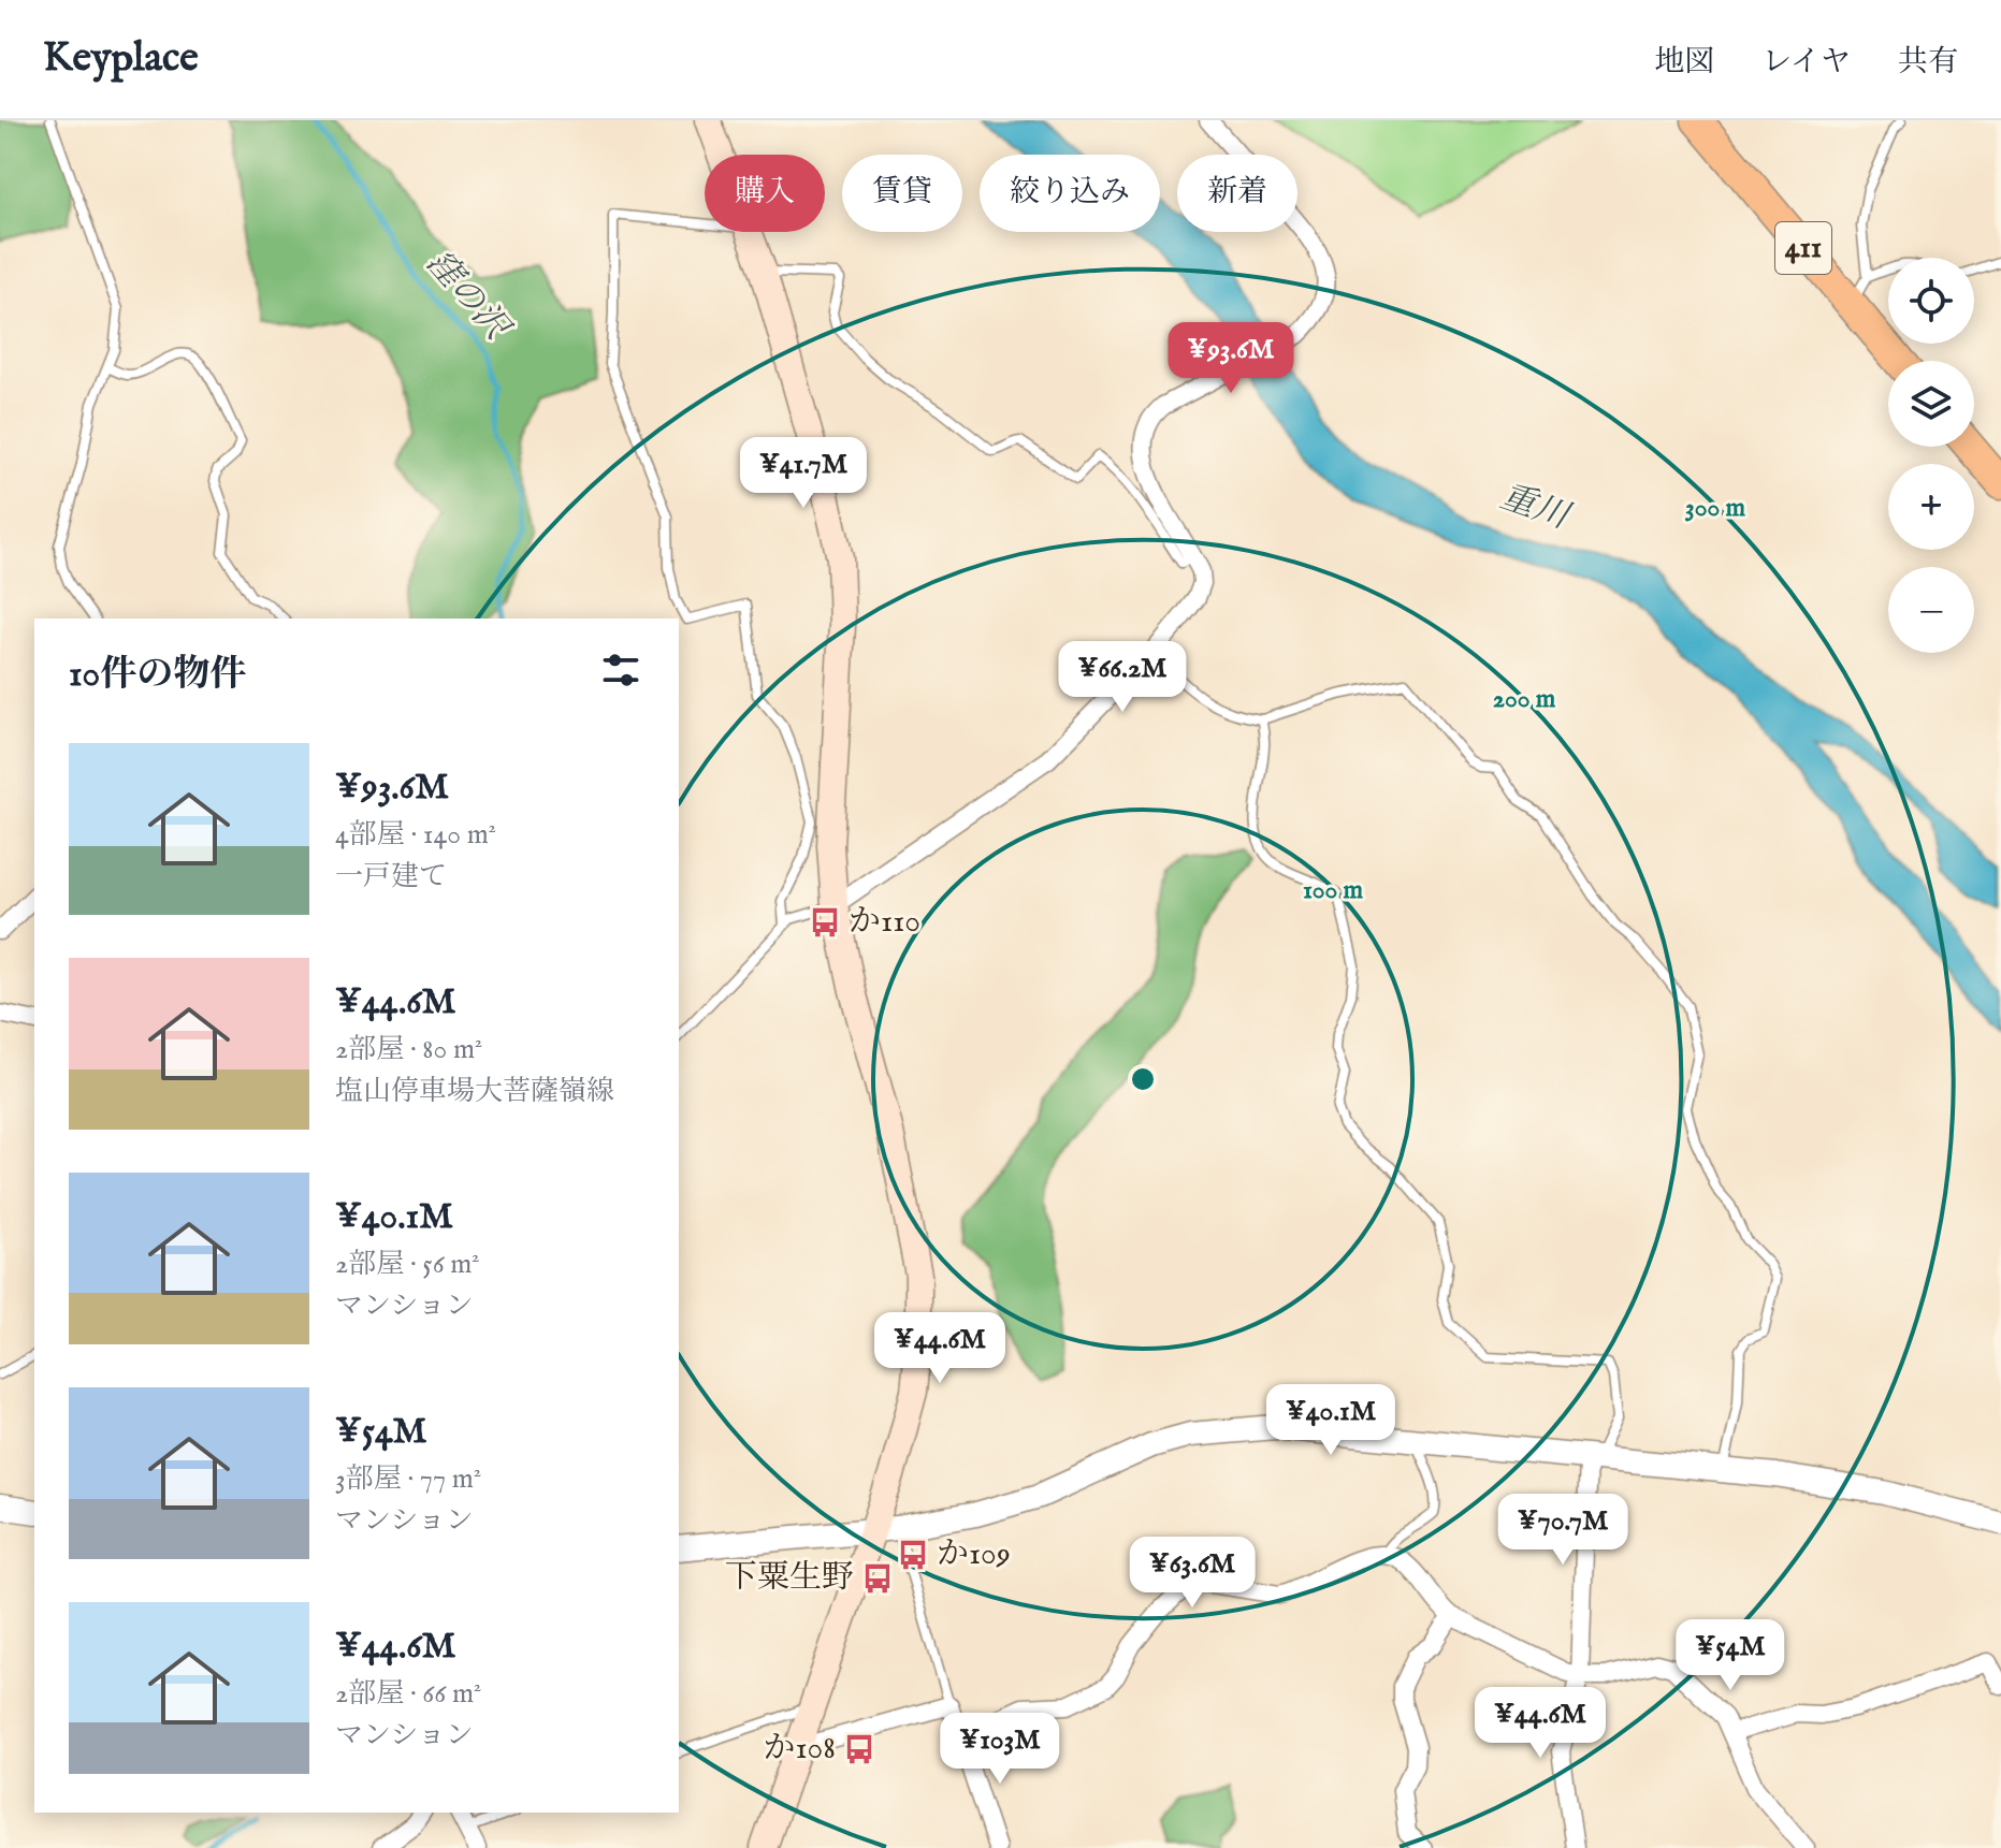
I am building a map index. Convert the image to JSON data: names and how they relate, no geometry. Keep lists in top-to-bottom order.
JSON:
{
  "streets": {
    "highway": ["411"]
  },
  "water": ["窪の沢", "重川"],
  "places": {
    "bus stop": [
      "か110",
      "か109",
      "下粟生野",
      "か108"
    ]
  },
  "page": {
    "header": "Keyplace",
    "nav": ["地図", "レイヤ", "共有"],
    "chip": [
      "購入",
      "賃貸",
      "絞り込み",
      "新着"
    ],
    "map_buttons": ["+", "−"],
    "price": [
      "¥93.6M",
      "¥41.7M",
      "¥66.2M",
      "¥44.6M",
      "¥40.1M",
      "¥70.7M",
      "¥63.6M",
      "¥54M",
      "¥44.6M",
      "¥103M"
    ],
    "heading": "10件の物件",
    "list": [
      {
        "name": "¥93.6M",
        "note": "4部屋 · 140 m² · 一戸建て"
      },
      {
        "name": "¥44.6M",
        "note": "2部屋 · 80 m² · 塩山停車場大菩薩嶺線"
      },
      {
        "name": "¥40.1M",
        "note": "2部屋 · 56 m² · マンション"
      },
      {
        "name": "¥54M",
        "note": "3部屋 · 77 m² · マンション"
      },
      {
        "name": "¥44.6M",
        "note": "2部屋 · 66 m² · マンション"
      }
    ]
  },
  "rings": ["300 m", "200 m", "100 m"]
}
